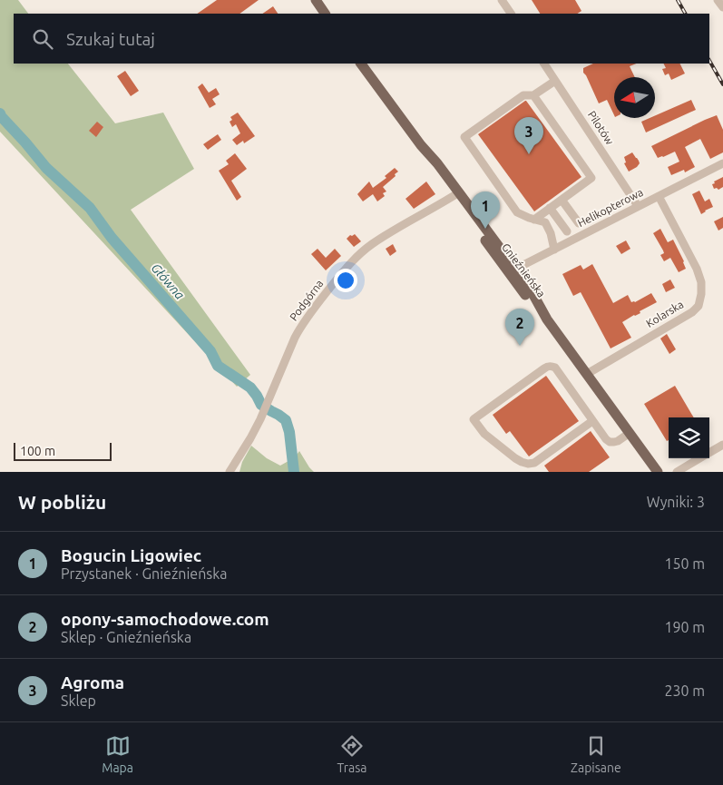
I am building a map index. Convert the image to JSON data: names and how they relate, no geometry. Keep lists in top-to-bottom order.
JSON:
{
  "streets": {
    "main road": ["Gnieźnieńska"],
    "street": [
      "Pilotów",
      "Helikopterowa",
      "Podgórna",
      "Kolarska"
    ]
  },
  "crossings": [
    ["Pilotów", "Helikopterowa"],
    ["Helikopterowa", "Gnieźnieńska"],
    ["Helikopterowa", "Kolarska"],
    ["Gnieźnieńska", "Podgórna"],
    ["Gnieźnieńska", "Kolarska"]
  ],
  "water": ["Główna"],
  "scale_bar": "100 m",
  "north": "left",
  "page": {
    "search": "Szukaj tutaj",
    "pins": ["3", "1", "2"],
    "scale": "100 m",
    "heading": ["W pobliżu", "Wyniki: 3"],
    "list": [
      {
        "mark": "1",
        "name": "Bogucin Ligowiec",
        "note": "Przystanek · Gnieźnieńska",
        "value": "150 m"
      },
      {
        "mark": "2",
        "name": "opony-samochodowe.com",
        "note": "Sklep · Gnieźnieńska",
        "value": "190 m"
      },
      {
        "mark": "3",
        "name": "Agroma",
        "note": "Sklep",
        "value": "230 m"
      }
    ],
    "nav": ["Mapa", "Trasa", "Zapisane"]
  }
}
